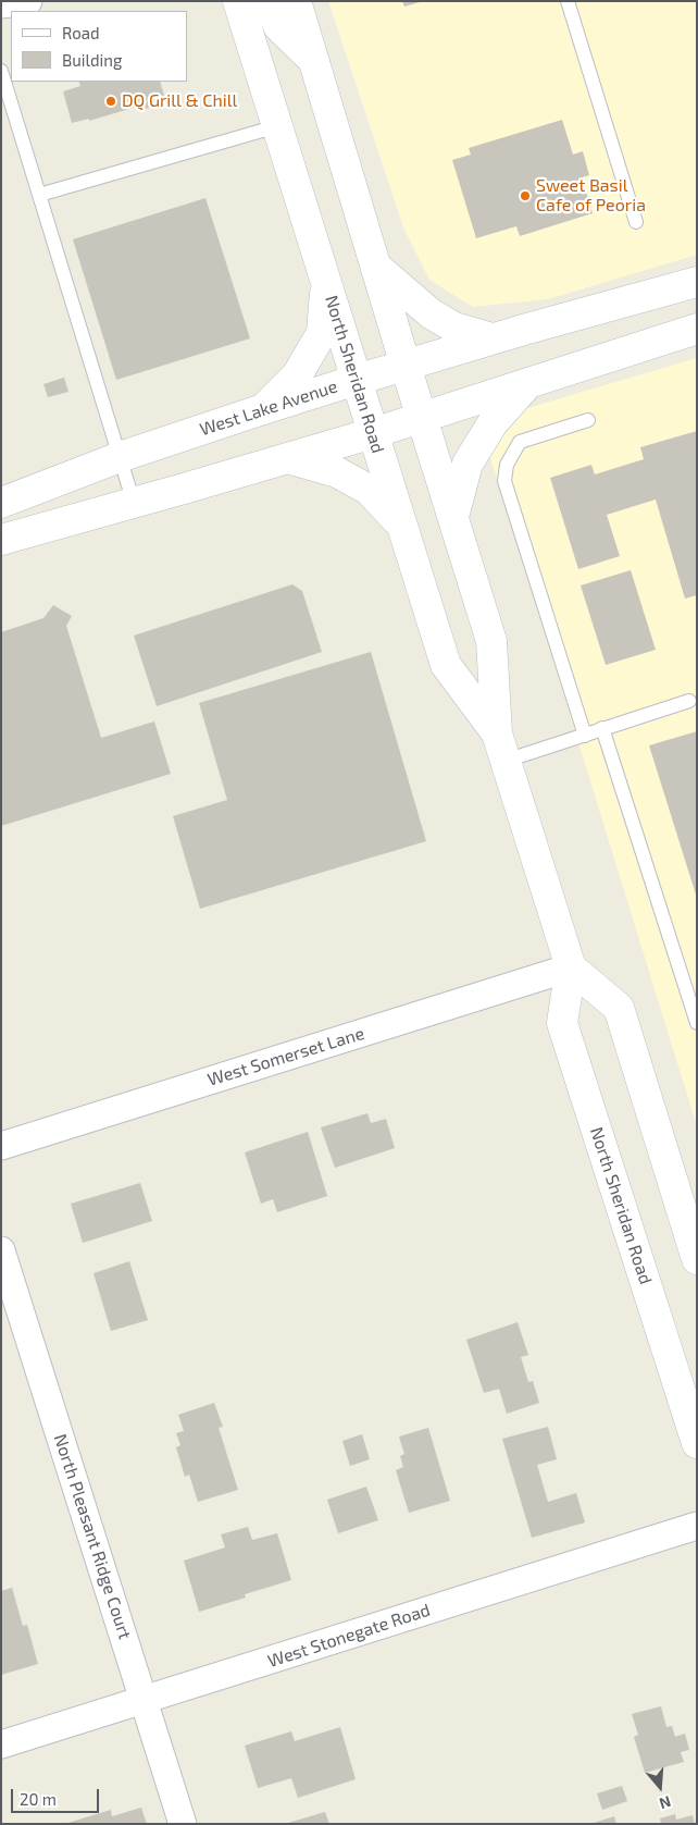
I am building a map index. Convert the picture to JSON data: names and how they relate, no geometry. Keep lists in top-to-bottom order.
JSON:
{
  "streets": {
    "main road": ["North Sheridan Road", "West Lake Avenue"],
    "street": ["West Somerset Lane", "North Pleasant Ridge Court", "West Stonegate Road"]
  },
  "crossings": [
    ["North Sheridan Road", "West Lake Avenue"],
    ["North Sheridan Road", "West Somerset Lane"],
    ["North Pleasant Ridge Court", "West Stonegate Road"]
  ],
  "places": ["DQ Grill & Chill", "Sweet Basil Cafe of Peoria"],
  "legend": ["Road", "Building"],
  "scale_bar": "20 m",
  "north": "bottom"
}
